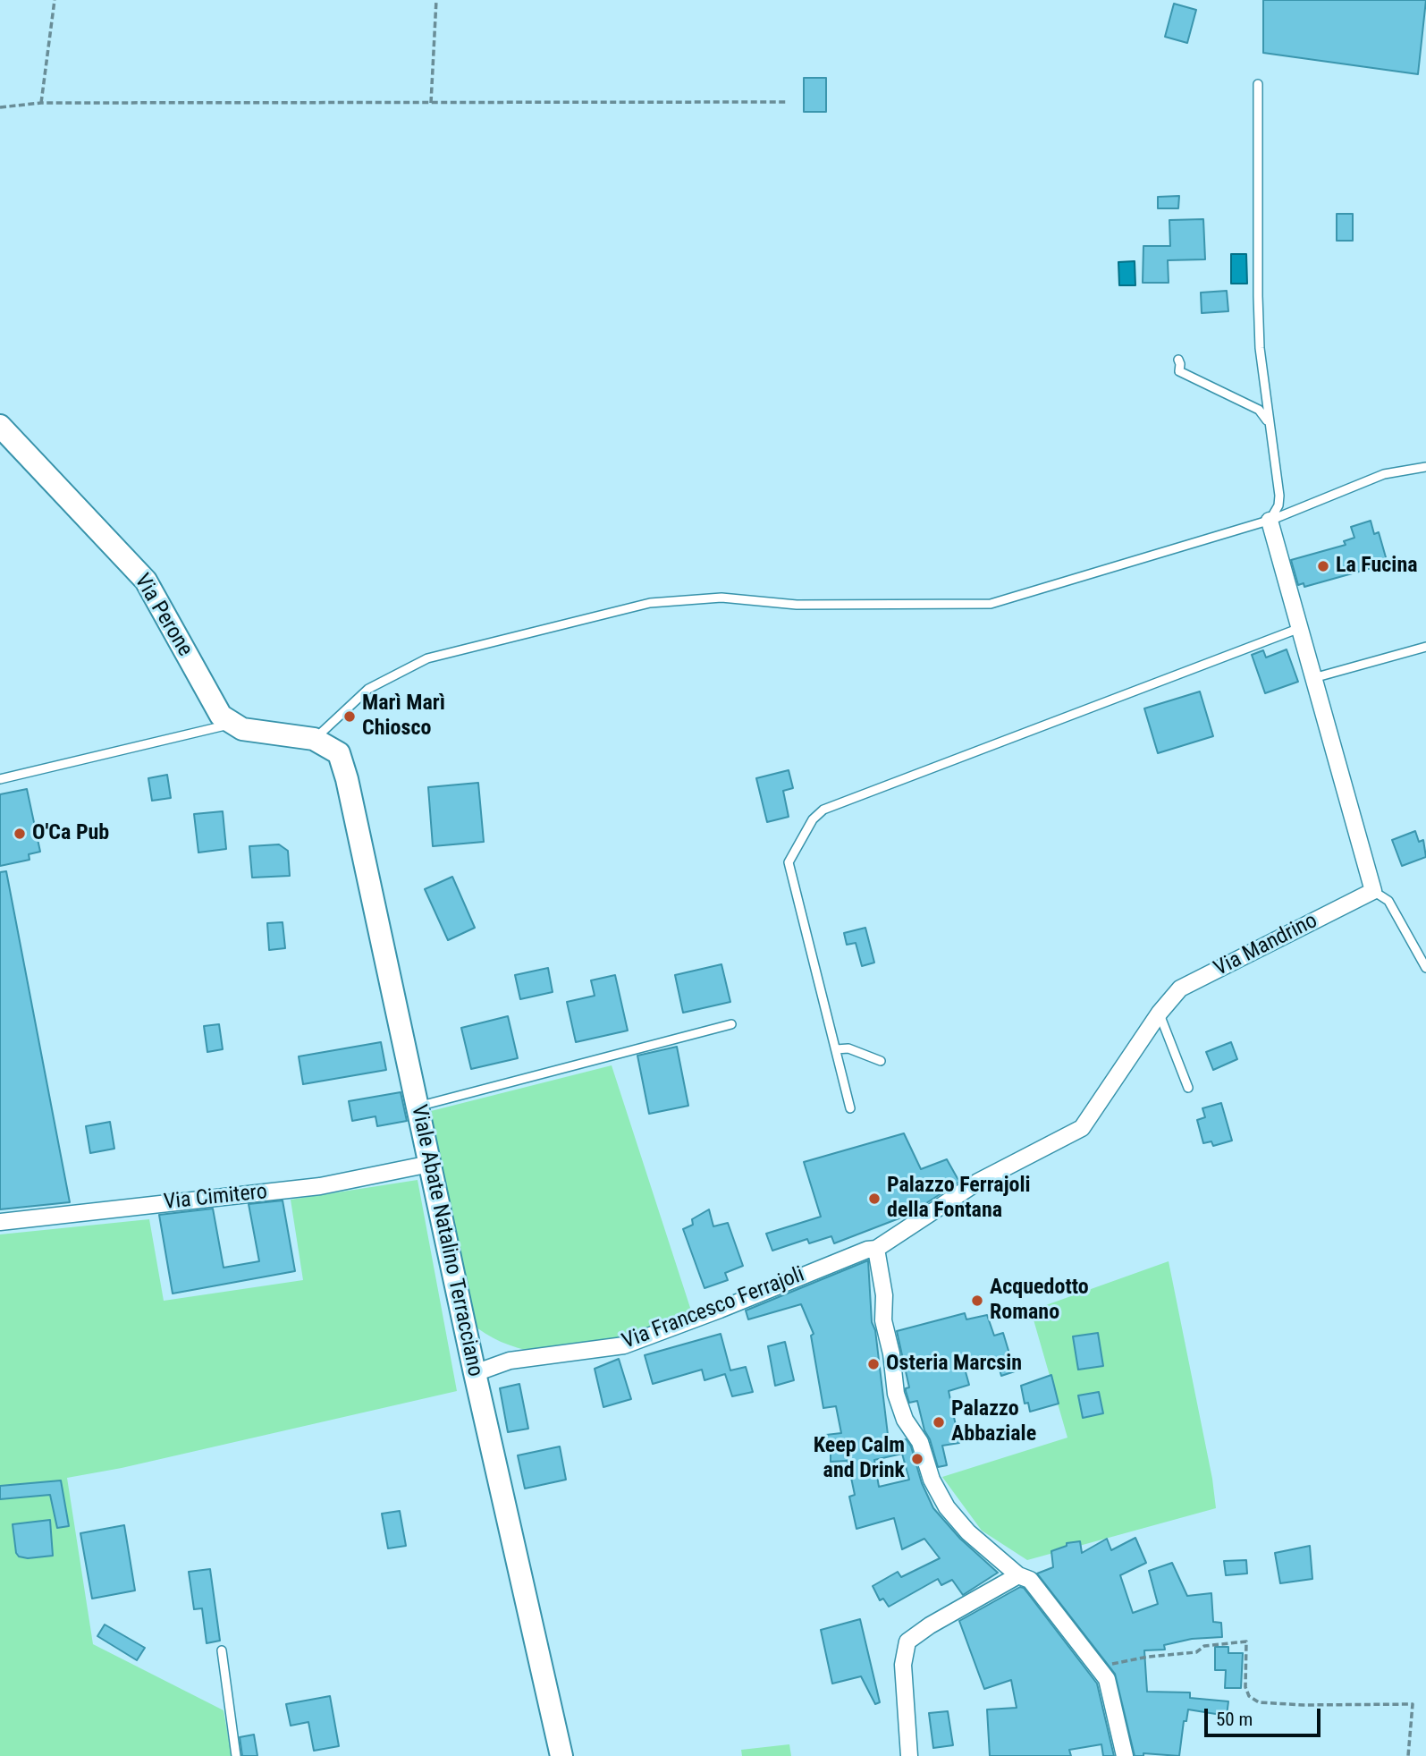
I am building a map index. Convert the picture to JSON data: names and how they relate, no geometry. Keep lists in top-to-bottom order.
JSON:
{
  "streets": {
    "street": [
      "Via Perone",
      "Via Mandrino",
      "Via Cimitero",
      "Viale Abate Natalino Terracciano",
      "Via Francesco Ferrajoli"
    ]
  },
  "crossings": [
    ["Via Mandrino", "Via Francesco Ferrajoli"],
    ["Via Cimitero", "Viale Abate Natalino Terracciano"],
    ["Viale Abate Natalino Terracciano", "Via Francesco Ferrajoli"]
  ],
  "places": [
    "La Fucina",
    "Marì Marì Chiosco",
    "O'Ca Pub",
    "Palazzo Ferrajoli della Fontana",
    "Acquedotto Romano",
    "Osteria Marcsin",
    "Palazzo Abbaziale",
    "Keep Calm and Drink"
  ],
  "scale_bar": "50 m"
}
